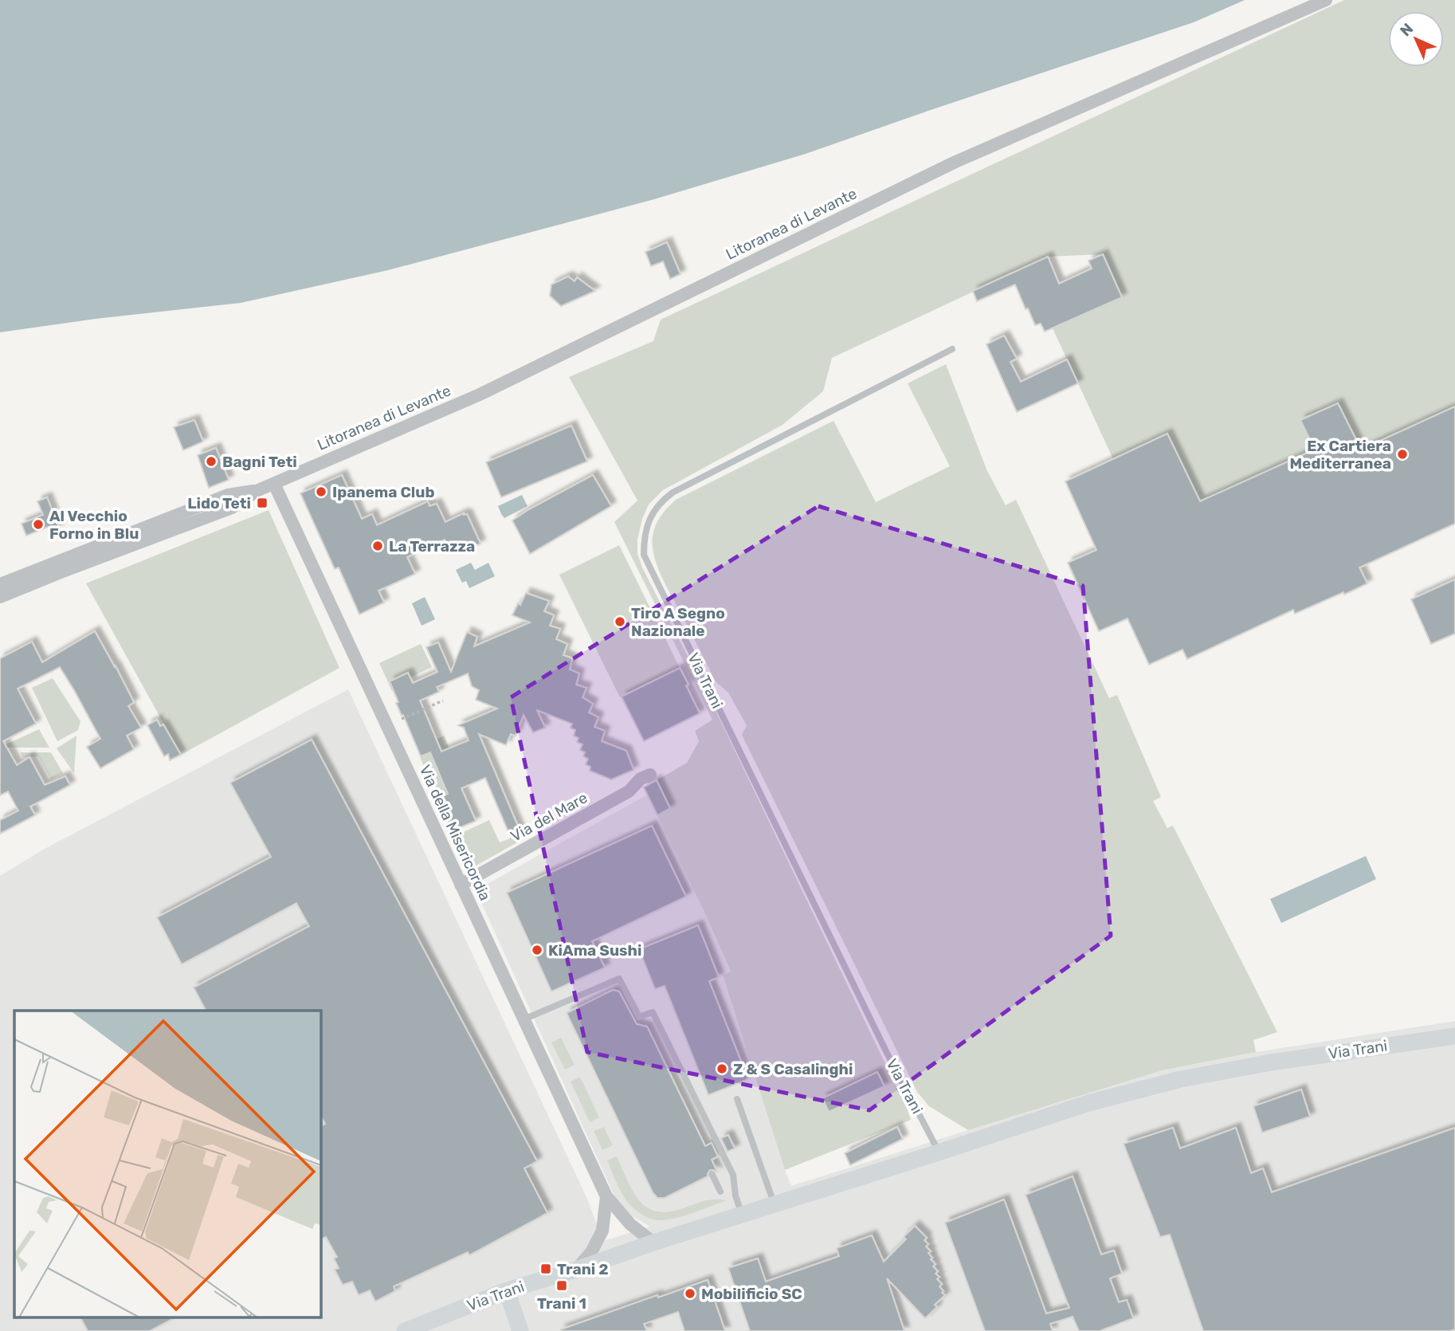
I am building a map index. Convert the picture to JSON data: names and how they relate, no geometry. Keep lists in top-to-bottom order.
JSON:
{
  "streets": {
    "main road": ["Via Trani"],
    "street": ["Litoranea di Levante", "Via del Mare", "Via della Misericordia"]
  },
  "crossings": [
    ["Litoranea di Levante", "Via della Misericordia"],
    ["Via Trani", "Via della Misericordia"],
    ["Via del Mare", "Via della Misericordia"]
  ],
  "places": {
    "other": [
      "Ex Cartiera Mediterranea",
      "Bagni Teti",
      "Ipanema Club",
      "Al Vecchio Forno in Blu",
      "La Terrazza",
      "Tiro A Segno Nazionale",
      "KiAma Sushi",
      "Z & S Casalinghi",
      "Mobilificio SC"
    ],
    "transit": ["Lido Teti", "Trani 2", "Trani 1"]
  },
  "north": "top left"
}
